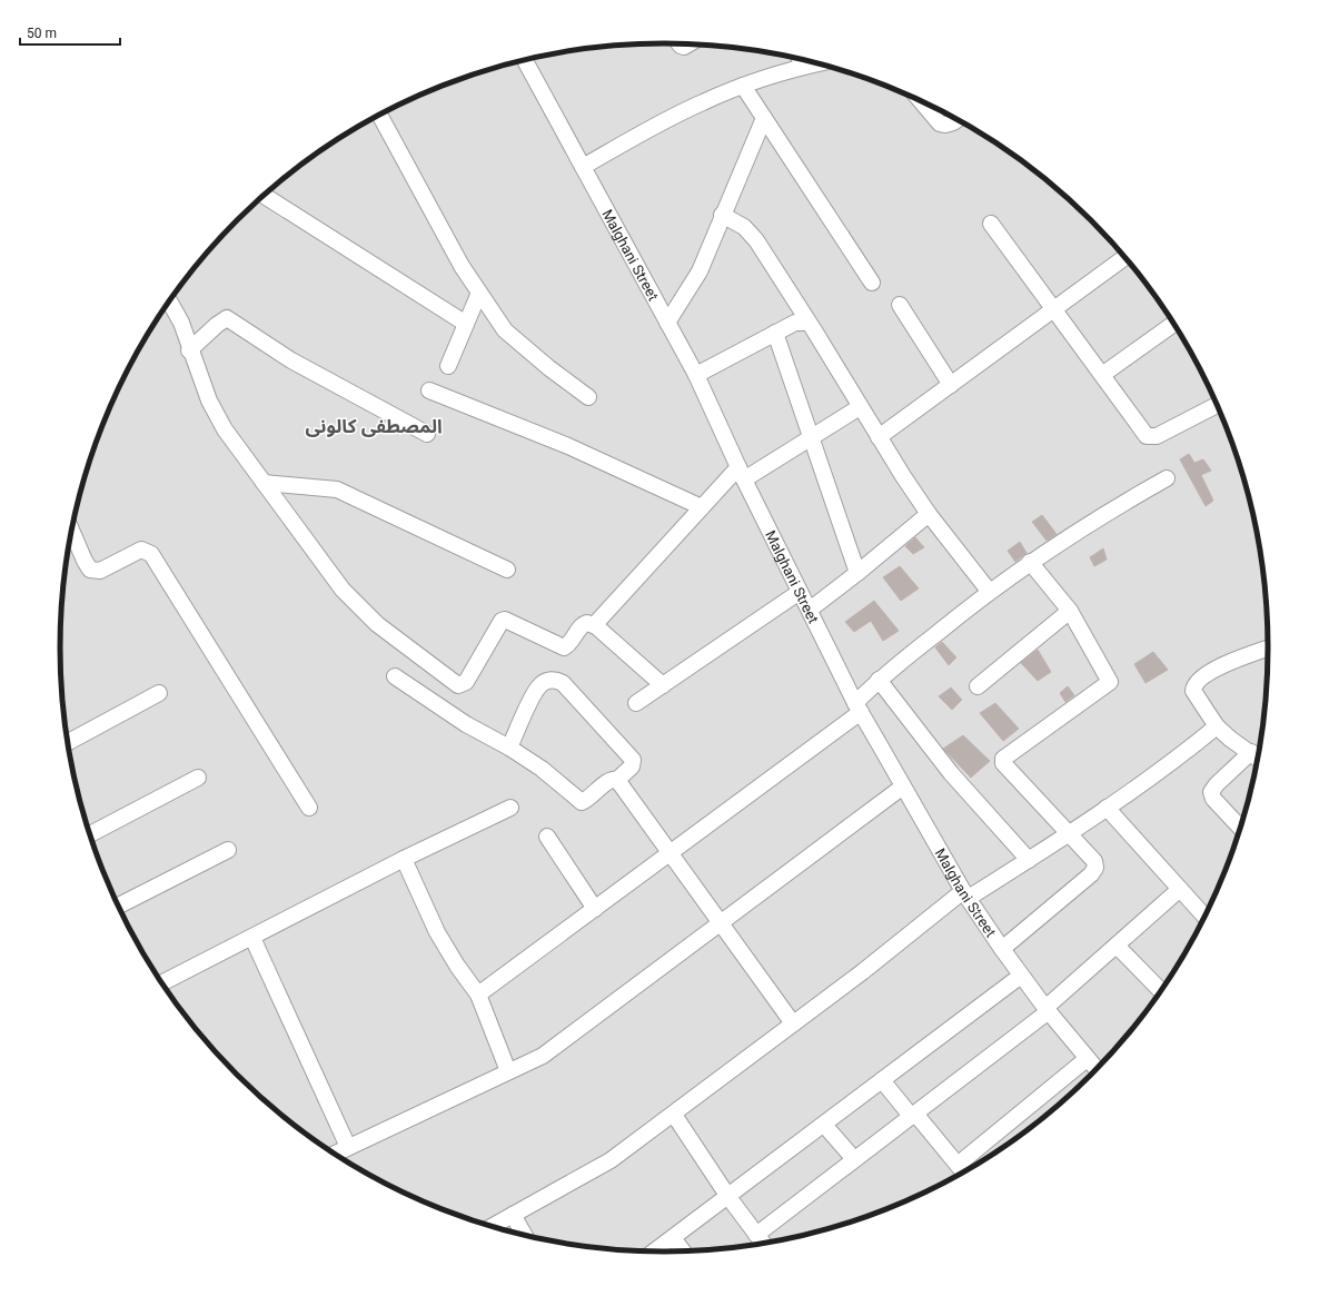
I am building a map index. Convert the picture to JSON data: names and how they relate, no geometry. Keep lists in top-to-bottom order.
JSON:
{
  "streets": {
    "street": ["Malghani Street"]
  },
  "districts": ["المصطفی کالونی"],
  "scale_bar": "50 m"
}
